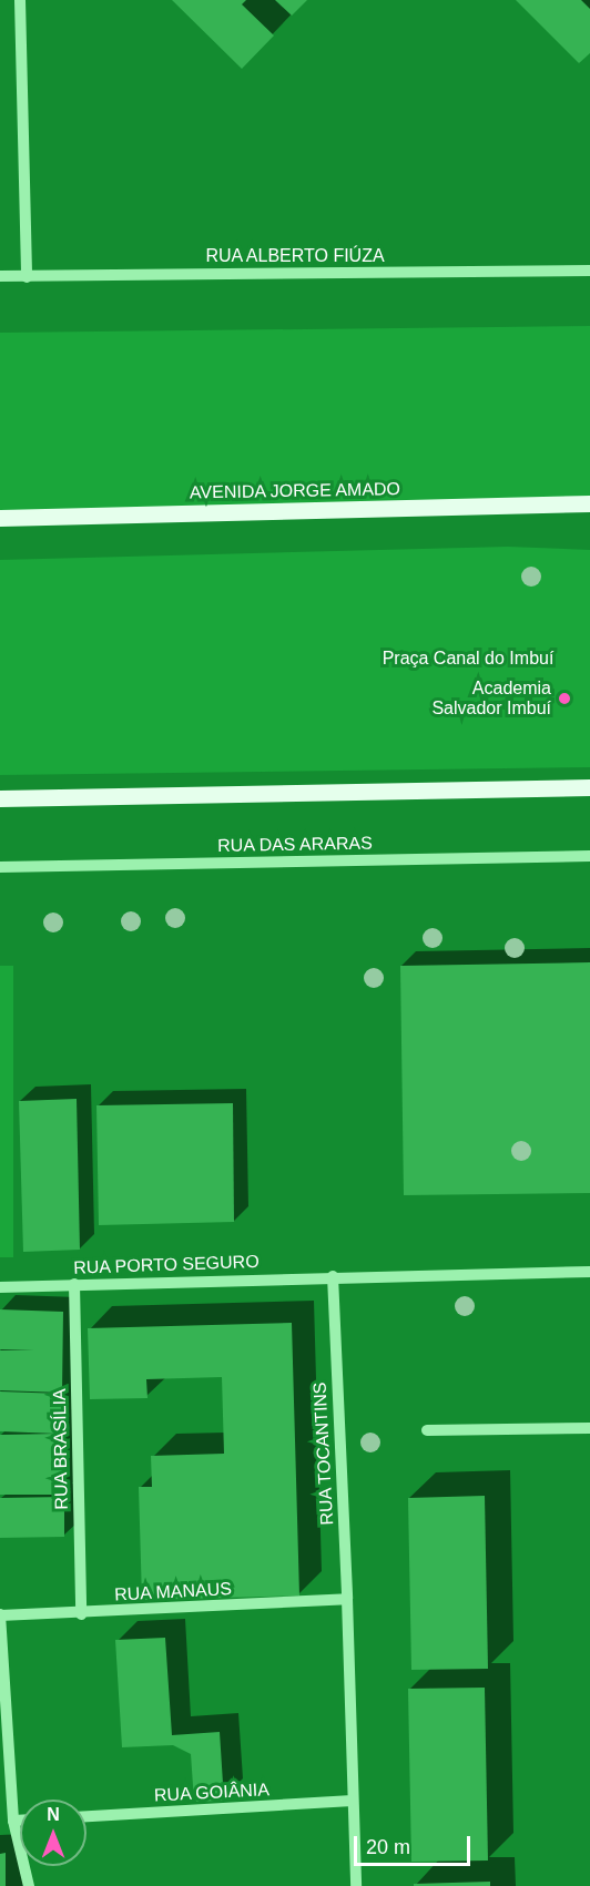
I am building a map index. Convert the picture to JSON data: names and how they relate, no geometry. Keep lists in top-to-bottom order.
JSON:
{
  "streets": {
    "main road": ["AVENIDA JORGE AMADO"],
    "street": [
      "RUA ALBERTO FIÚZA",
      "RUA DAS ARARAS",
      "RUA PORTO SEGURO",
      "RUA BRASÍLIA",
      "RUA TOCANTINS",
      "RUA MANAUS",
      "RUA GOIÂNIA"
    ]
  },
  "crossings": [
    ["RUA PORTO SEGURO", "RUA BRASÍLIA"],
    ["RUA PORTO SEGURO", "RUA TOCANTINS"],
    ["RUA BRASÍLIA", "RUA MANAUS"],
    ["RUA TOCANTINS", "RUA MANAUS"],
    ["RUA TOCANTINS", "RUA GOIÂNIA"]
  ],
  "parks": ["Praça Canal do Imbuí"],
  "places": ["Academia Salvador Imbuí"],
  "scale_bar": "20 m",
  "north": "top"
}
